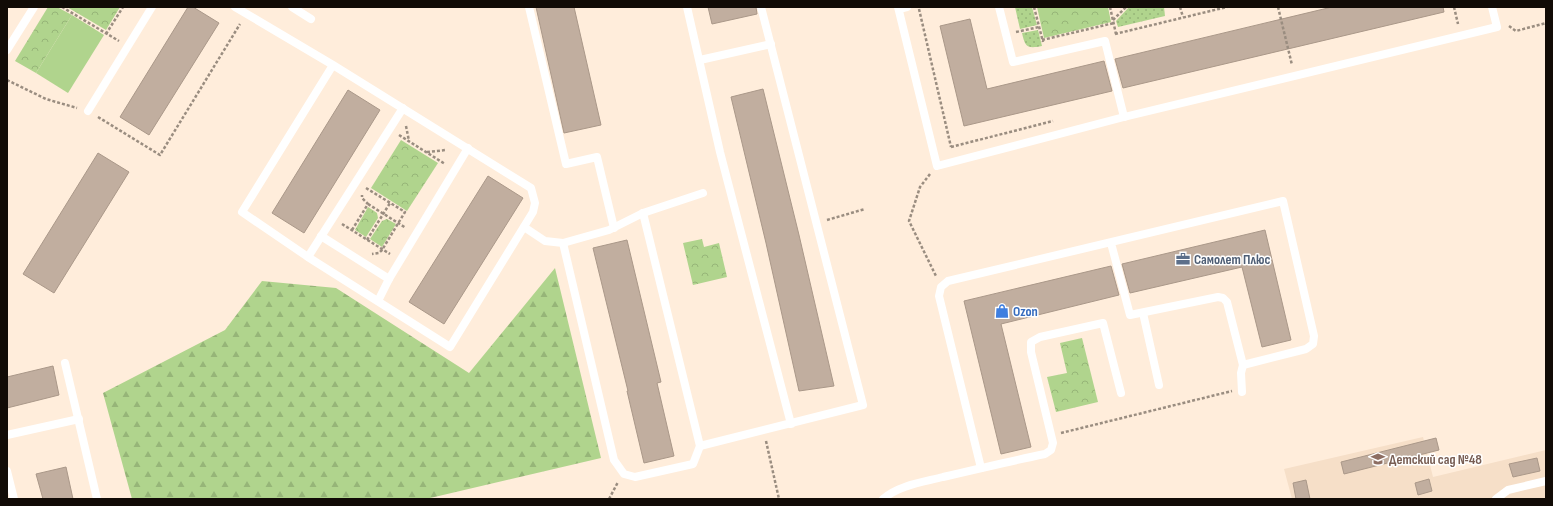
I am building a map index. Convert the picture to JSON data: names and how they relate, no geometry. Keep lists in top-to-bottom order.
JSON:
{
  "places": {
    "office": ["Самолет Плюс"],
    "shop": ["Ozon"],
    "school or university": ["Детский сад №48"]
  }
}
